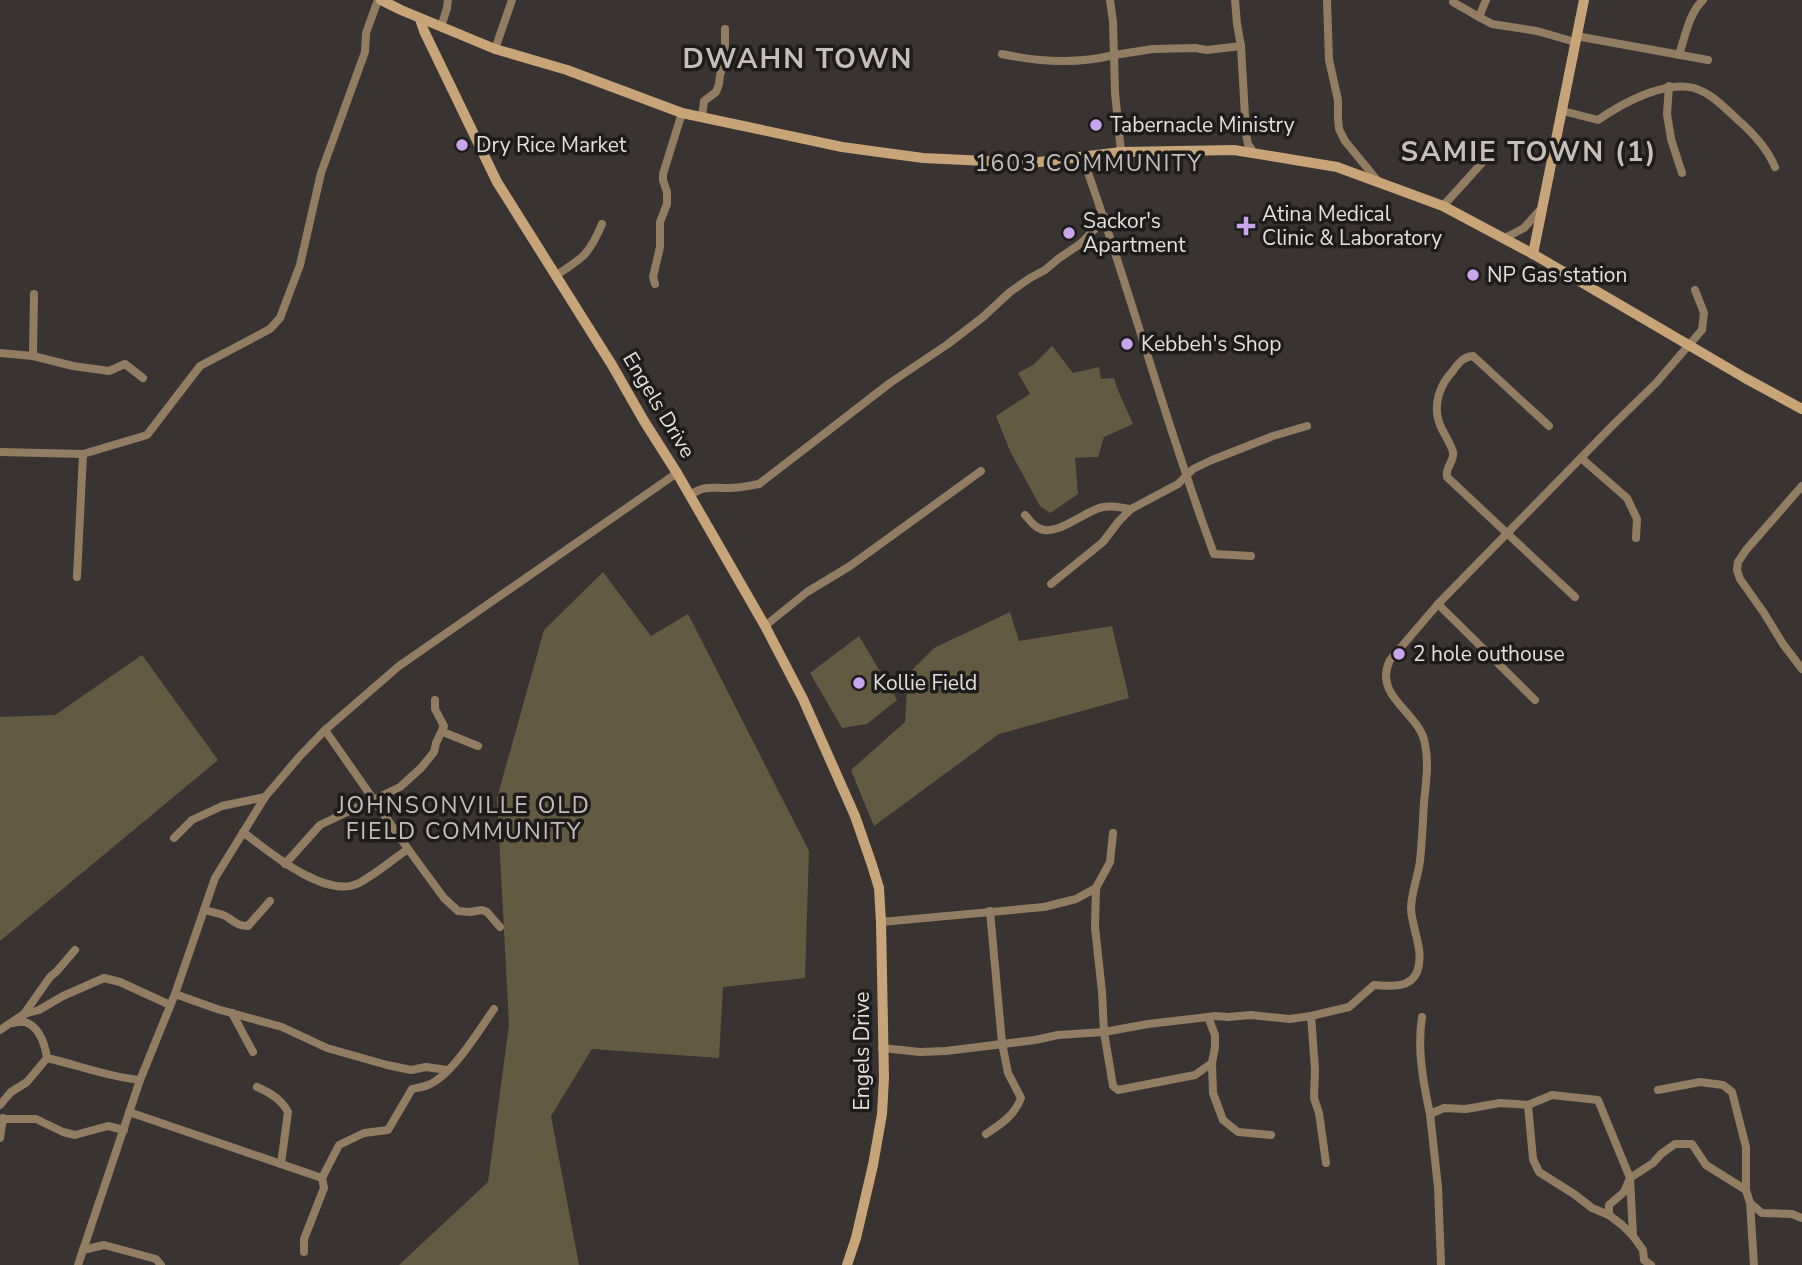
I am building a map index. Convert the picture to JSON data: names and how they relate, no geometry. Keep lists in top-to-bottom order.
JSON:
{
  "streets": {
    "street": ["Engels Drive"]
  },
  "districts": [
    "DWAHN TOWN",
    "SAMIE TOWN (1)",
    "1603 COMMUNITY",
    "JOHNSONVILLE OLD FIELD COMMUNITY"
  ],
  "places": {
    "other": [
      "Tabernacle Ministry",
      "Dry Rice Market",
      "Sackor's Apartment",
      "NP Gas station",
      "Kebbeh's Shop",
      "2 hole outhouse",
      "Kollie Field"
    ],
    "health": ["Atina Medical Clinic & Laboratory"]
  }
}
